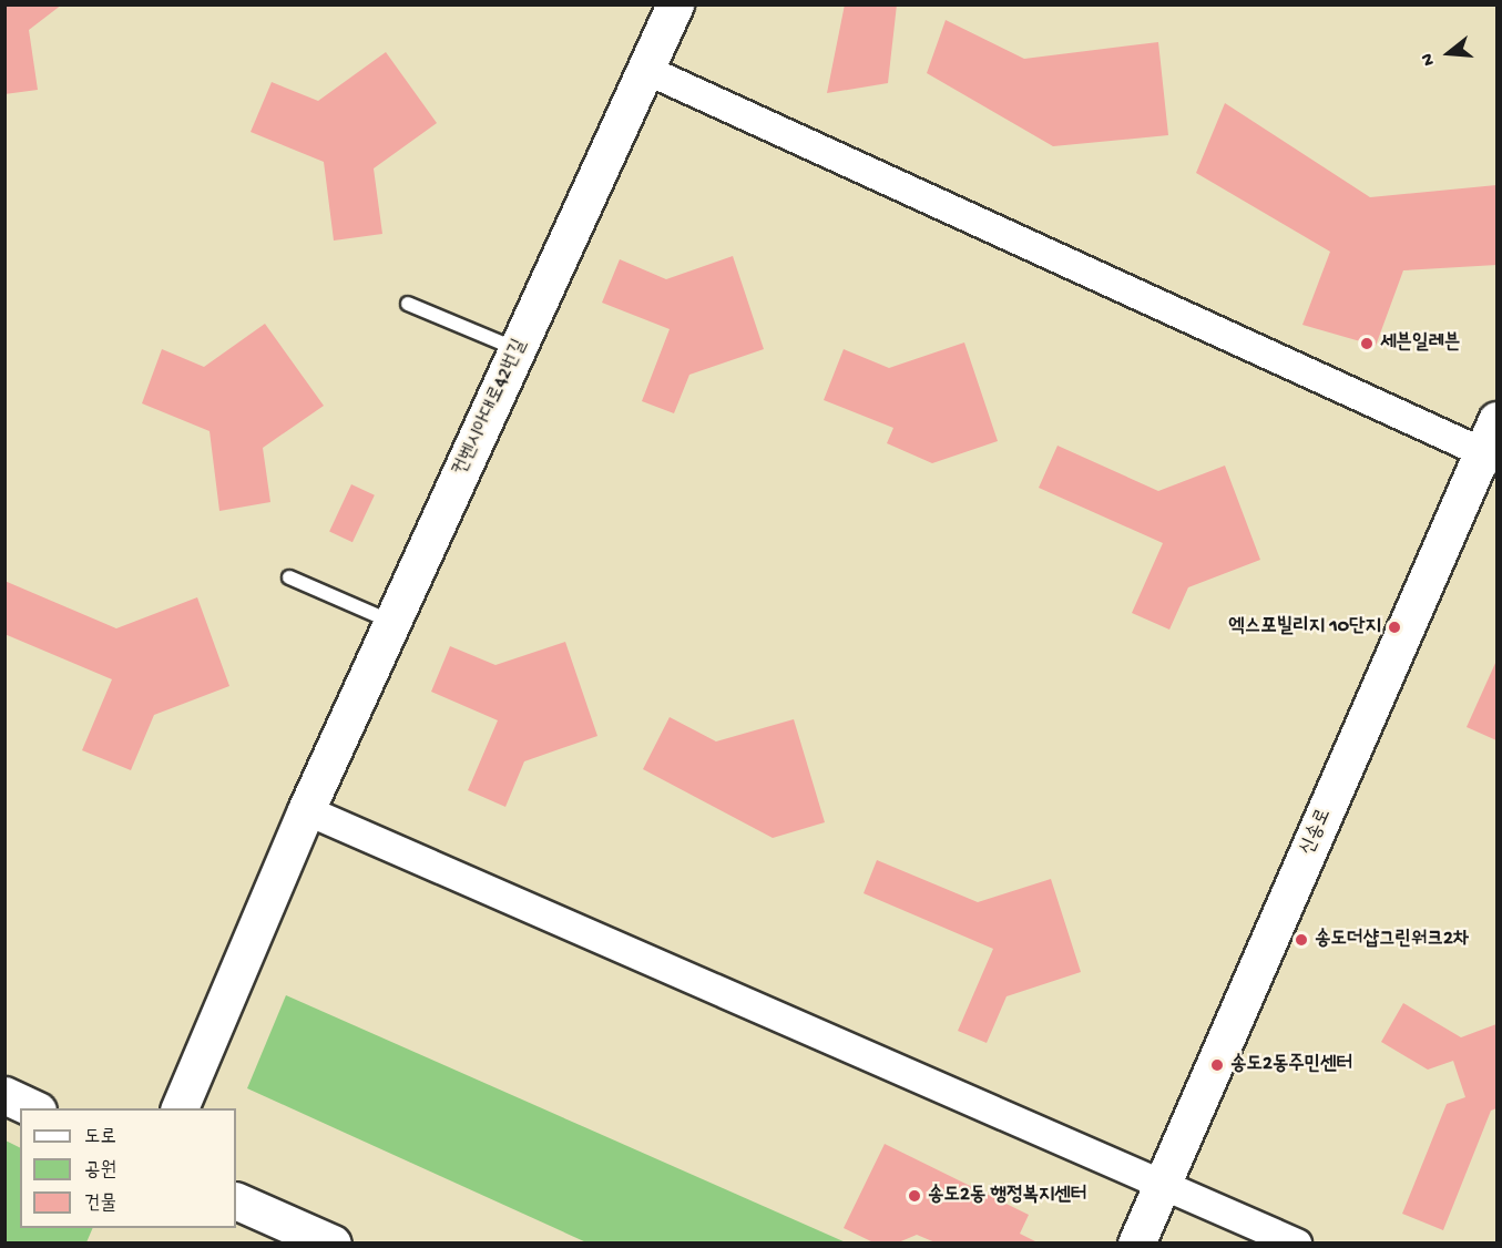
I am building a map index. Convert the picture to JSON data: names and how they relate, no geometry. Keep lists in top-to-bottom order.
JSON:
{
  "streets": {
    "street": ["컨벤시아대로42번길", "신송로"]
  },
  "places": [
    "세븐일레븐",
    "엑스포빌리지 10단지",
    "송도더샵그린워크2차",
    "송도2동주민센터",
    "송도2동 행정복지센터"
  ],
  "legend": ["도로", "공원", "건물"],
  "north": "left"
}
